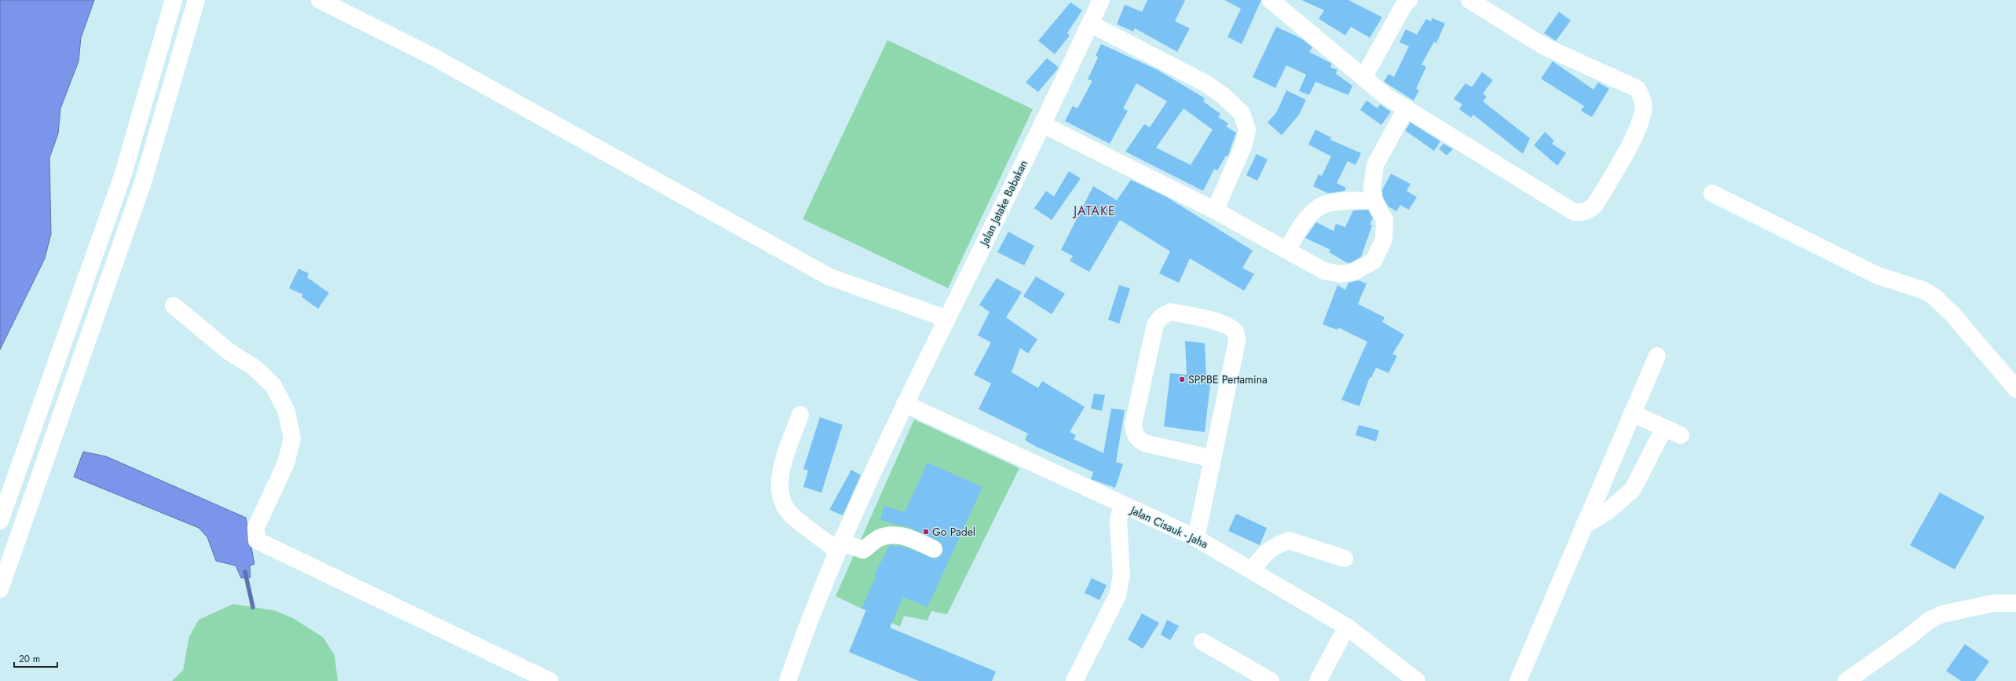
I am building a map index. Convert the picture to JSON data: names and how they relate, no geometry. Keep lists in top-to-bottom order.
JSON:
{
  "streets": {
    "main road": ["Jalan Jatake Babakan", "Jalan Cisauk - Jaha"]
  },
  "crossings": [
    ["Jalan Jatake Babakan", "Jalan Cisauk - Jaha"]
  ],
  "districts": ["JATAKE"],
  "places": ["SPPBE Pertamina", "Go Padel"],
  "scale_bar": "20 m"
}
